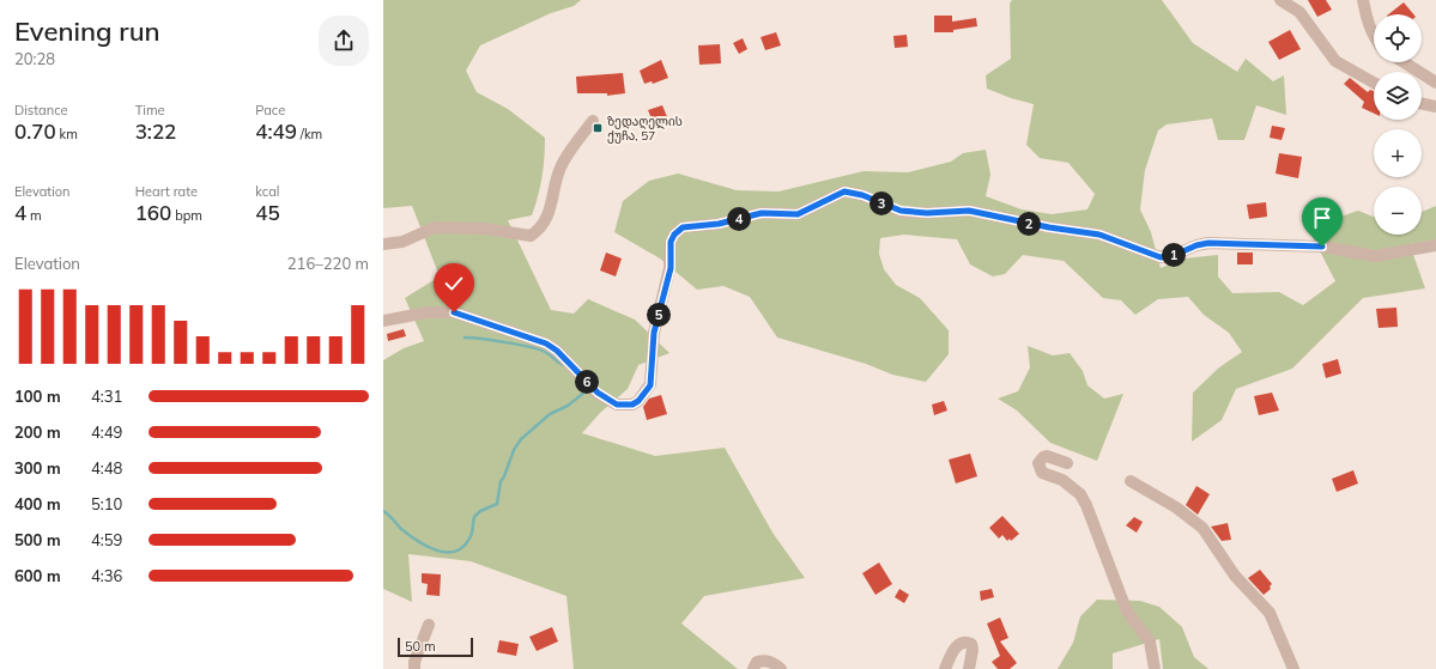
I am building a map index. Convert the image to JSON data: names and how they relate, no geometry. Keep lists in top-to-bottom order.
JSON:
{
  "places": {
    "transit": ["ზედაღელის ქუჩა, 57"]
  },
  "scale_bar": "50 m",
  "page": {
    "heading": ["Evening run", "20:28"],
    "map_buttons": ["+", "−"],
    "stats": [
      ["Distance", "0.70 km"],
      ["Time", "3:22"],
      ["Pace", "4:49 /km"],
      ["Elevation", "4 m"],
      ["Heart rate", "160 bpm"],
      ["kcal", "45"]
    ],
    "pins": [
      "3",
      "4",
      "2",
      "1",
      "5",
      "6"
    ],
    "chart": ["Elevation", "216–220 m"],
    "list": [
      {
        "name": "100 m",
        "note": "4:31"
      },
      {
        "name": "200 m",
        "note": "4:49"
      },
      {
        "name": "300 m",
        "note": "4:48"
      },
      {
        "name": "400 m",
        "note": "5:10"
      },
      {
        "name": "500 m",
        "note": "4:59"
      },
      {
        "name": "600 m",
        "note": "4:36"
      }
    ],
    "scale": "50 m"
  }
}
